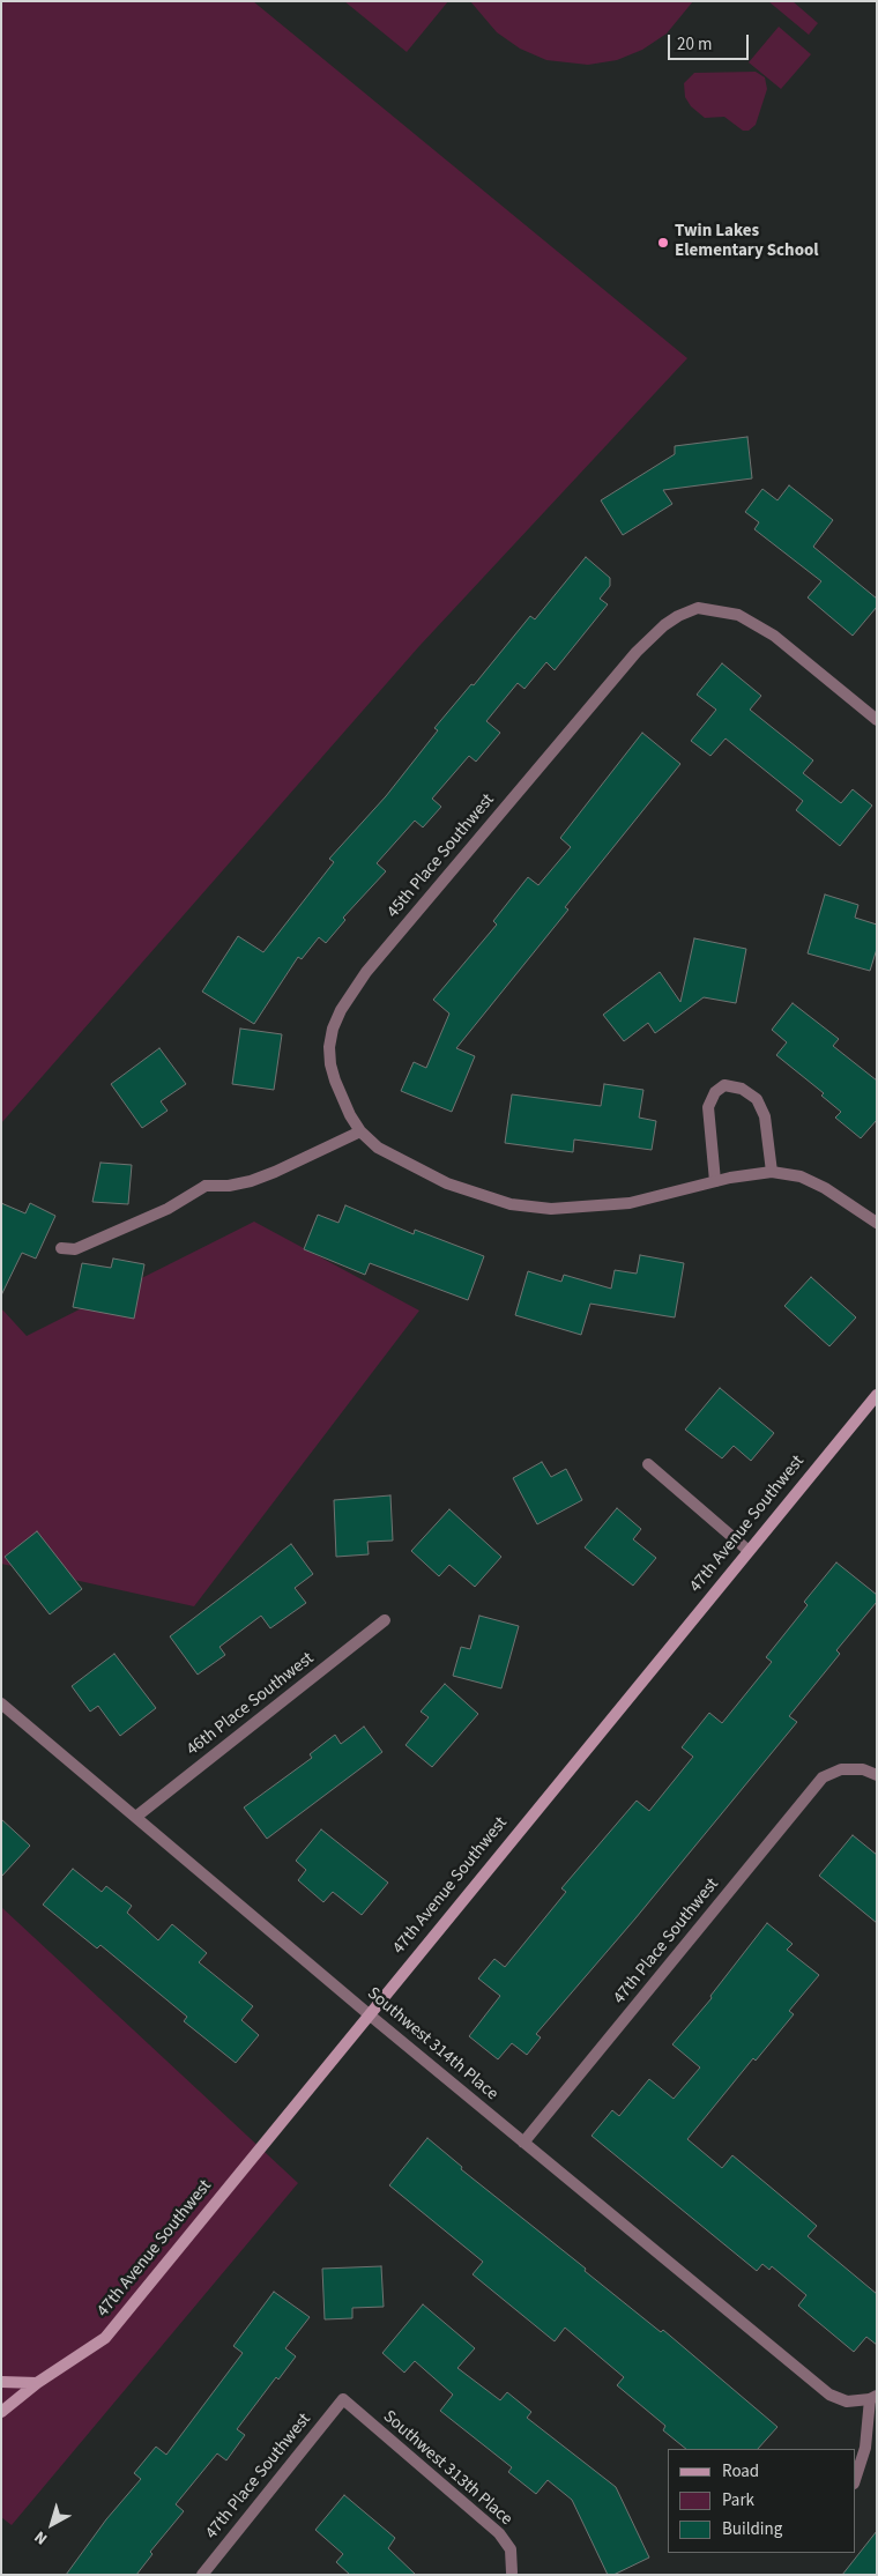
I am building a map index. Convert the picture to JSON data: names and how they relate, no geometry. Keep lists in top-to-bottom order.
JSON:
{
  "streets": {
    "main road": ["47th Avenue Southwest"],
    "street": [
      "45th Place Southwest",
      "46th Place Southwest",
      "47th Place Southwest",
      "Southwest 314th Place",
      "Southwest 313th Place"
    ]
  },
  "crossings": [
    ["47th Avenue Southwest", "Southwest 314th Place"],
    ["46th Place Southwest", "Southwest 314th Place"],
    ["47th Place Southwest", "Southwest 314th Place"],
    ["47th Place Southwest", "Southwest 313th Place"]
  ],
  "places": ["Twin Lakes Elementary School"],
  "legend": ["Road", "Park", "Building"],
  "scale_bar": "20 m",
  "north": "bottom left"
}
